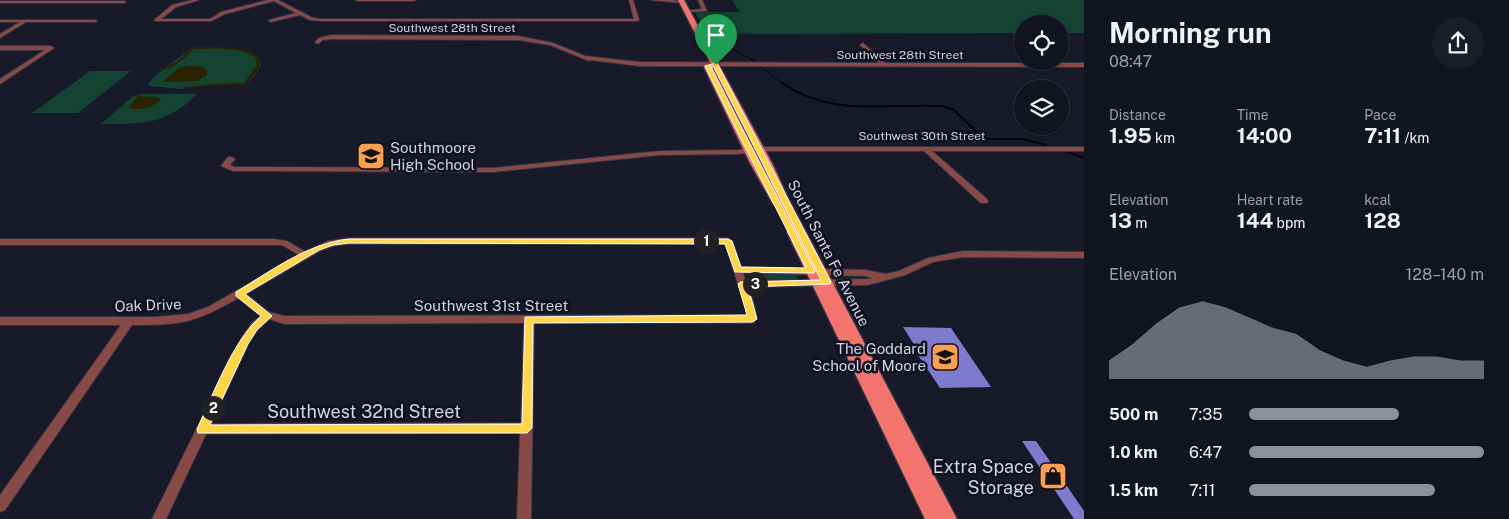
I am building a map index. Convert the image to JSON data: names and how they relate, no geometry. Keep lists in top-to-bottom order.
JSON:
{
  "streets": {
    "main road": ["South Santa Fe Avenue"],
    "street": [
      "Southwest 28th Street",
      "Southwest 30th Street",
      "Oak Drive",
      "Southwest 31st Street",
      "Southwest 32nd Street"
    ]
  },
  "crossings": [
    ["Southwest 28th Street", "South Santa Fe Avenue"],
    ["Southwest 30th Street", "South Santa Fe Avenue"],
    ["Oak Drive", "Southwest 31st Street"]
  ],
  "places": {
    "school or university": ["Southmoore High School", "The Goddard School of Moore"],
    "shop": ["Extra Space Storage"]
  },
  "page": {
    "heading": ["Morning run", "08:47"],
    "stats": [
      ["Distance", "1.95 km"],
      ["Time", "14:00"],
      ["Pace", "7:11 /km"],
      ["Elevation", "13 m"],
      ["Heart rate", "144 bpm"],
      ["kcal", "128"]
    ],
    "pins": ["1", "3", "2"],
    "chart": ["Elevation", "128–140 m"],
    "list": [
      {
        "name": "500 m",
        "note": "7:35"
      },
      {
        "name": "1.0 km",
        "note": "6:47"
      },
      {
        "name": "1.5 km",
        "note": "7:11"
      }
    ]
  }
}
